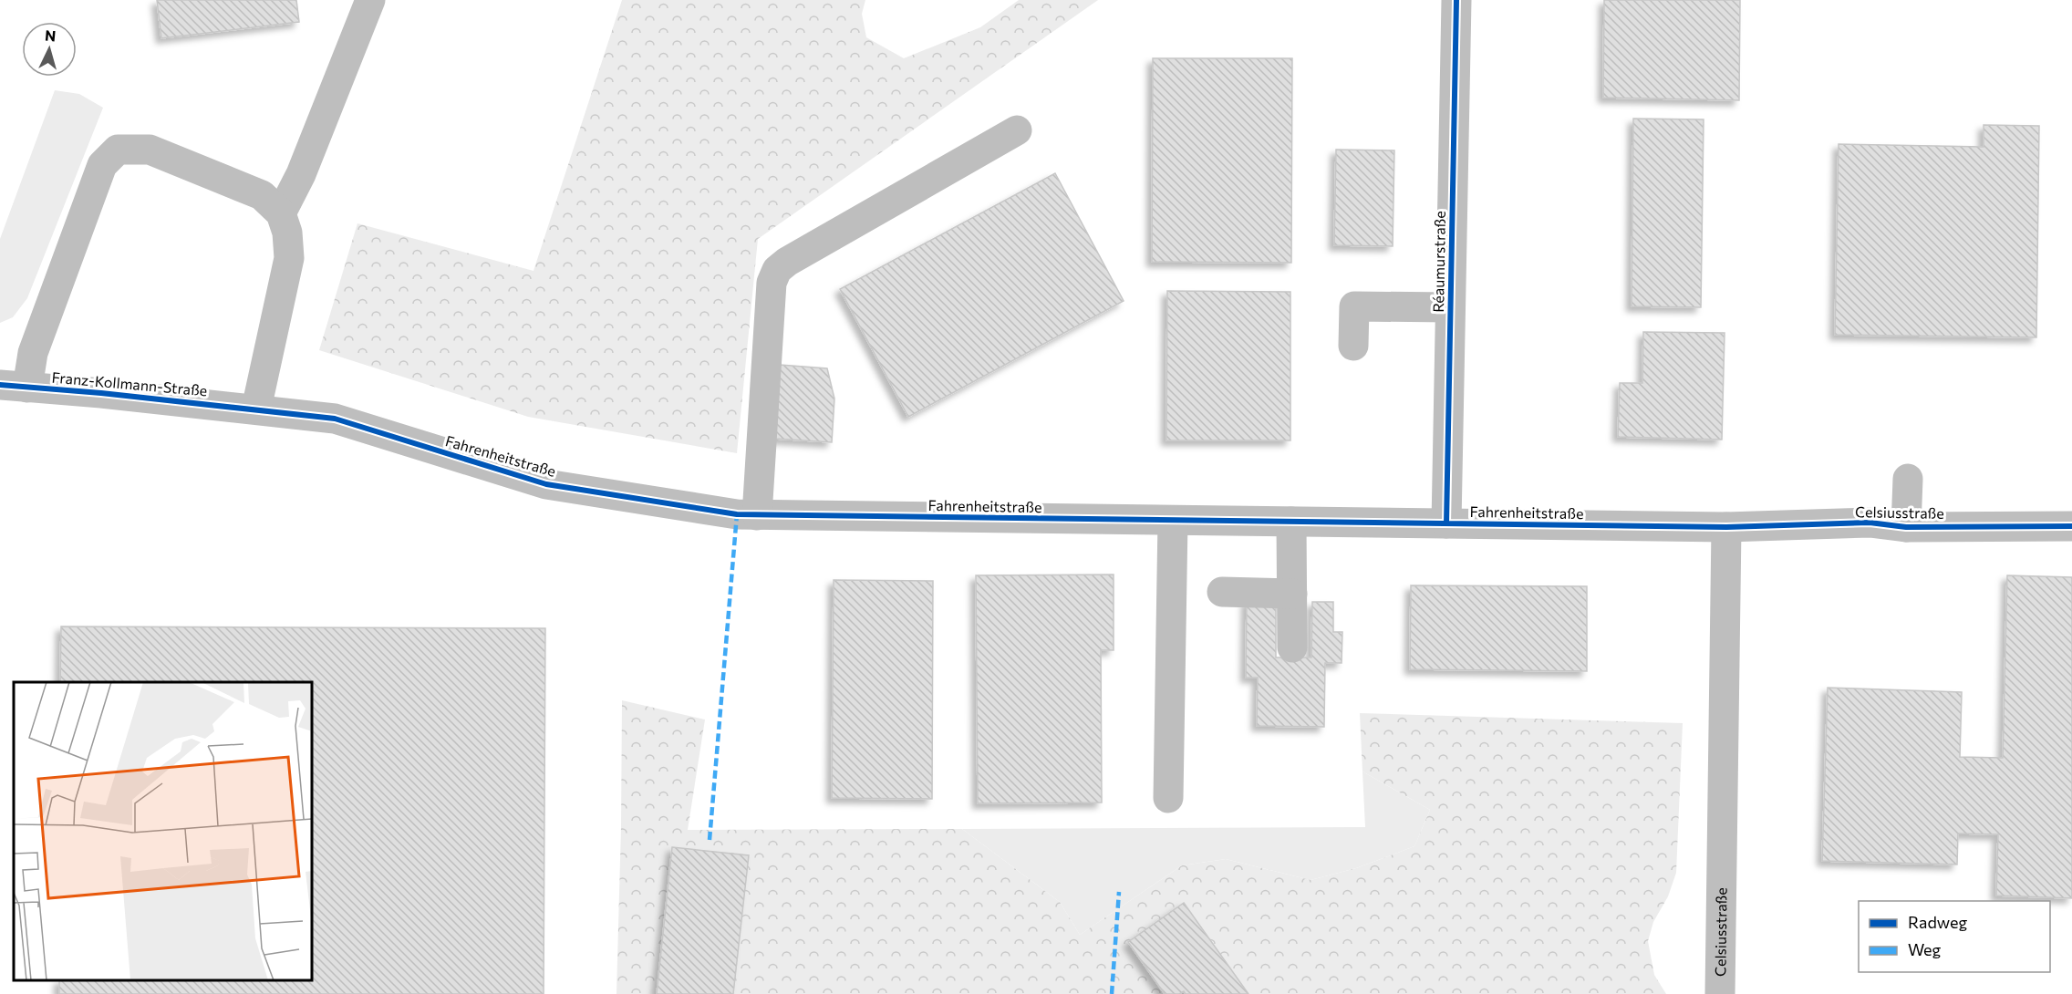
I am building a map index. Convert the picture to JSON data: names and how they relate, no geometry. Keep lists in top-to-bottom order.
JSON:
{
  "streets": {
    "street": [
      "Réaumurstraße",
      "Franz-Kollmann-Straße",
      "Fahrenheitstraße",
      "Celsiusstraße"
    ]
  },
  "crossings": [
    ["Réaumurstraße", "Fahrenheitstraße"],
    ["Franz-Kollmann-Straße", "Fahrenheitstraße"],
    ["Fahrenheitstraße", "Celsiusstraße"]
  ],
  "legend": ["Radweg", "Weg"],
  "north": "top"
}
